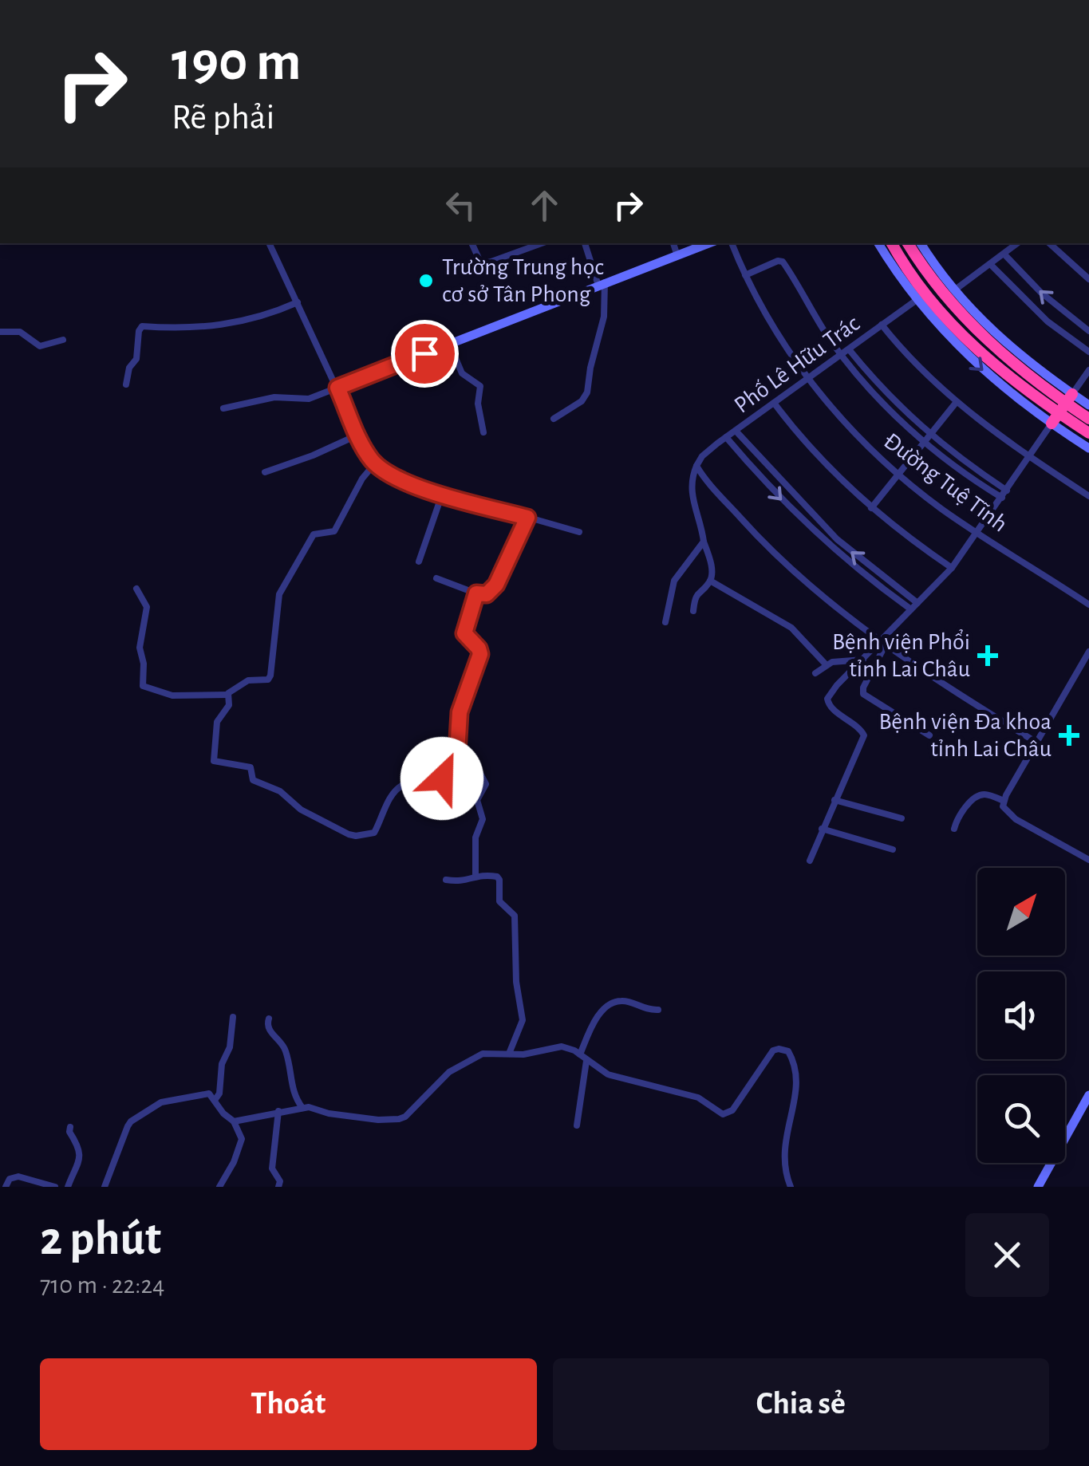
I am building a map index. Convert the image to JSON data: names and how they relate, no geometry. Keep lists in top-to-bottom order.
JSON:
{
  "streets": {
    "street": ["Phố Lê Hữu Trác", "Đường Tuệ Tĩnh"]
  },
  "crossings": [
    ["Phố Lê Hữu Trác", "Đường Tuệ Tĩnh"]
  ],
  "places": {
    "other": ["Trường Trung học cơ sở Tân Phong"],
    "health": ["Bệnh viện Phổi tỉnh Lai Châu", "Bệnh viện Đa khoa tỉnh Lai Châu"]
  },
  "north": "top right",
  "page": {
    "turn": ["190 m", "Rẽ phải"],
    "heading": ["2 phút", "710 m · 22:24"],
    "buttons": ["Thoát", "Chia sẻ"]
  }
}
